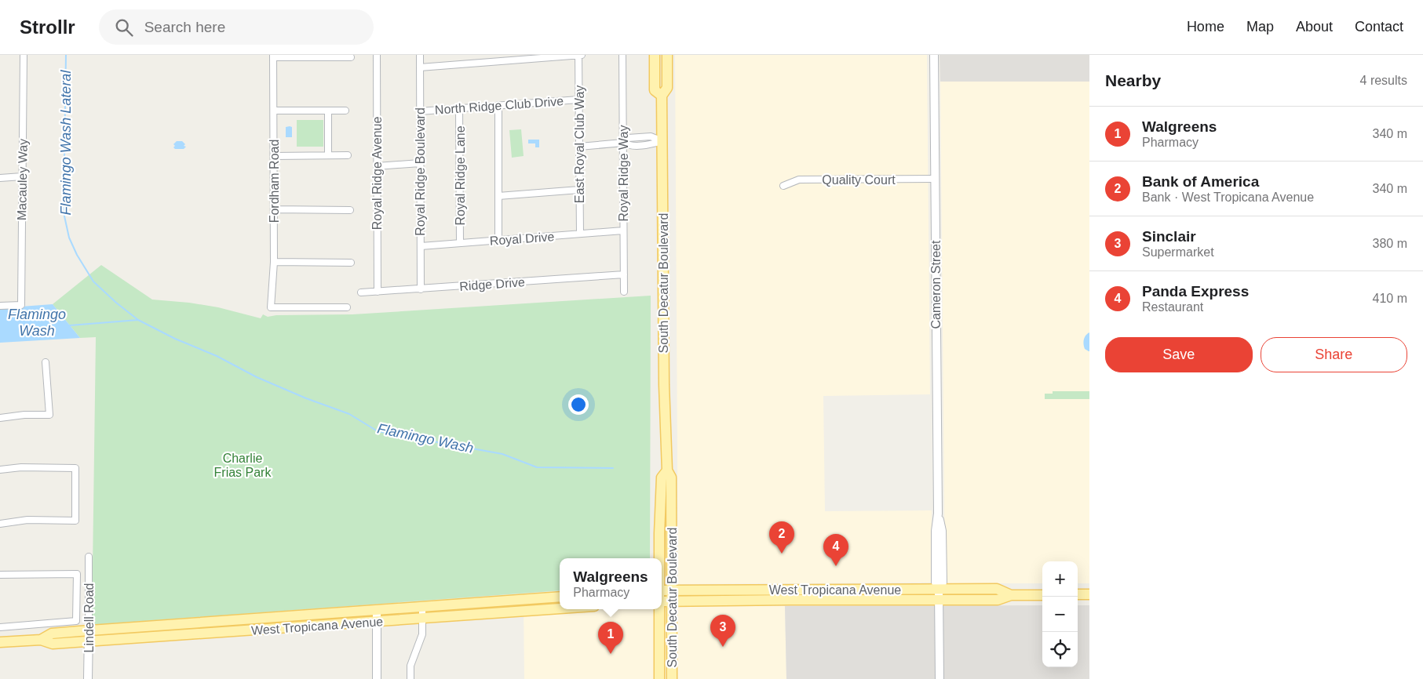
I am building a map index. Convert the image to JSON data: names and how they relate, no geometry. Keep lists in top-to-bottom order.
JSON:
{
  "streets": {
    "main road": ["South Decatur Boulevard", "West Tropicana Avenue"],
    "street": [
      "North Ridge Club Drive",
      "East Royal Club Way",
      "Royal Ridge Boulevard",
      "Royal Ridge Avenue",
      "Royal Ridge Way",
      "Royal Ridge Lane",
      "Macauley Way",
      "Quality Court",
      "Fordham Road",
      "Royal Drive",
      "Ridge Drive",
      "Cameron Street",
      "Lindell Road"
    ]
  },
  "crossings": [
    ["North Ridge Club Drive", "East Royal Club Way"],
    ["North Ridge Club Drive", "Royal Ridge Boulevard"],
    ["North Ridge Club Drive", "Royal Ridge Lane"],
    ["East Royal Club Way", "Royal Drive"],
    ["Royal Ridge Boulevard", "Royal Drive"],
    ["Royal Ridge Boulevard", "Ridge Drive"],
    ["Royal Ridge Avenue", "Ridge Drive"],
    ["Royal Ridge Way", "Royal Drive"],
    ["Royal Ridge Way", "Ridge Drive"],
    ["Royal Ridge Lane", "Royal Drive"],
    ["Quality Court", "Cameron Street"],
    ["South Decatur Boulevard", "West Tropicana Avenue"],
    ["Cameron Street", "West Tropicana Avenue"],
    ["West Tropicana Avenue", "Lindell Road"]
  ],
  "water": ["Flamingo Wash Lateral", "Flamingo Wash"],
  "parks": ["Charlie Frias Park"],
  "page": {
    "header": "Strollr",
    "search": "Search here",
    "nav": [
      "Home",
      "Map",
      "About",
      "Contact"
    ],
    "heading": ["Nearby", "4 results"],
    "list": [
      {
        "mark": "1",
        "name": "Walgreens",
        "note": "Pharmacy",
        "value": "340 m"
      },
      {
        "mark": "2",
        "name": "Bank of America",
        "note": "Bank · West Tropicana Avenue",
        "value": "340 m"
      },
      {
        "mark": "3",
        "name": "Sinclair",
        "note": "Supermarket",
        "value": "380 m"
      },
      {
        "mark": "4",
        "name": "Panda Express",
        "note": "Restaurant",
        "value": "410 m"
      }
    ],
    "buttons": ["Save", "Share"],
    "pins": [
      "2",
      "4",
      "3",
      "1"
    ],
    "popup": ["Walgreens", "Pharmacy"],
    "map_buttons": ["+", "−"]
  }
}
